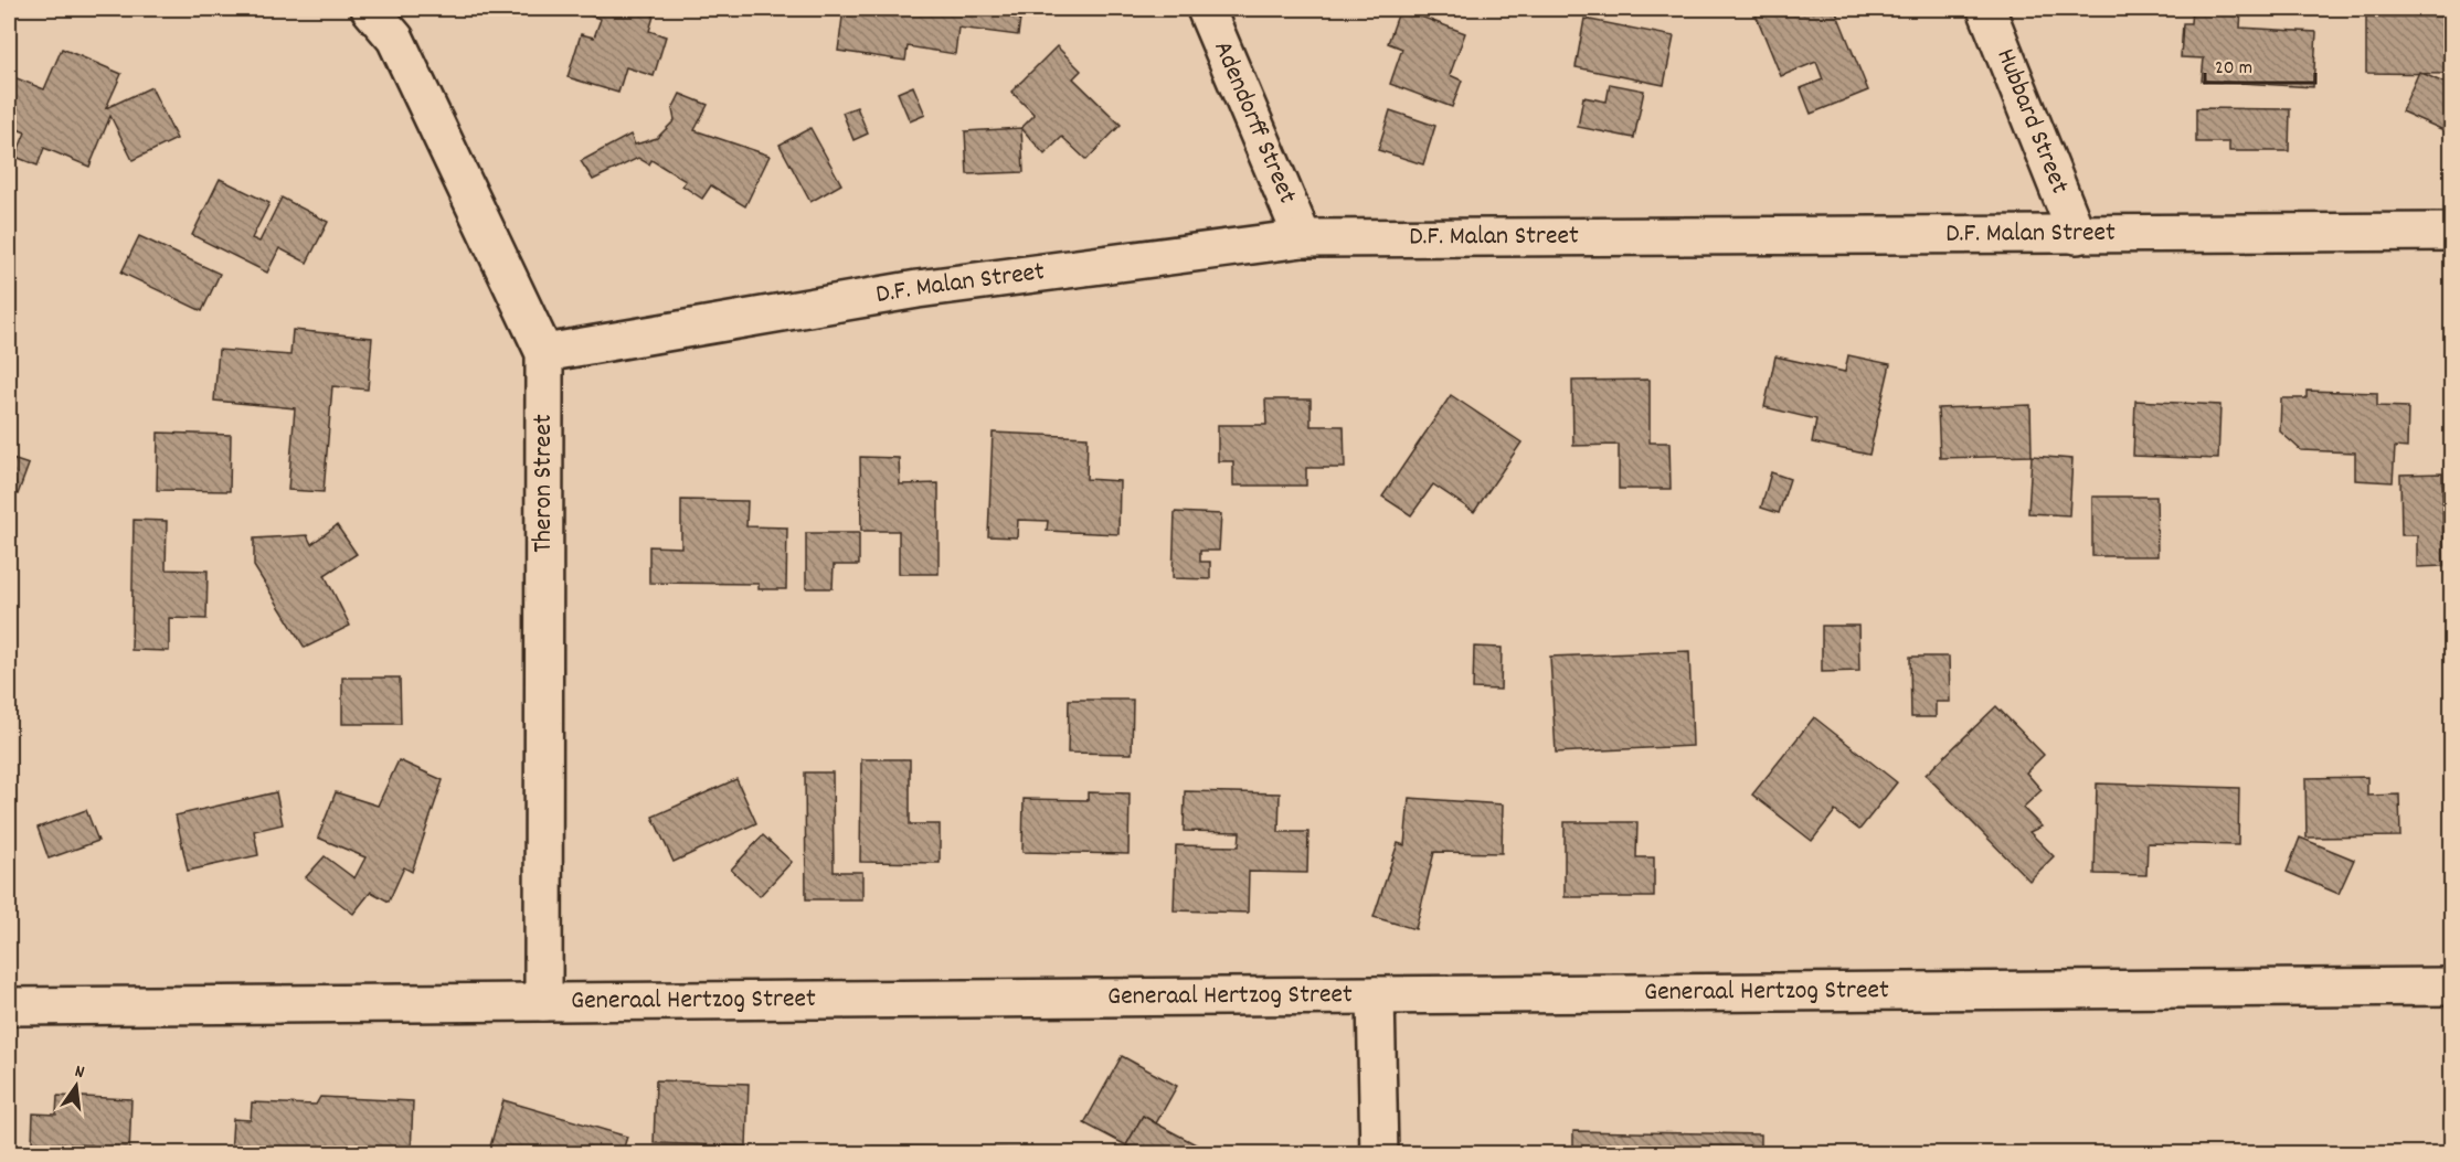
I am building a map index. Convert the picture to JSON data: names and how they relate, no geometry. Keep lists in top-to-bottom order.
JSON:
{
  "streets": {
    "street": [
      "Hubbard Street",
      "Adendorff Street",
      "D.F. Malan Street",
      "Theron Street",
      "Generaal Hertzog Street"
    ]
  },
  "crossings": [
    ["Hubbard Street", "D.F. Malan Street"],
    ["Adendorff Street", "D.F. Malan Street"],
    ["D.F. Malan Street", "Theron Street"],
    ["Theron Street", "Generaal Hertzog Street"]
  ],
  "scale_bar": "20 m",
  "north": "top"
}
